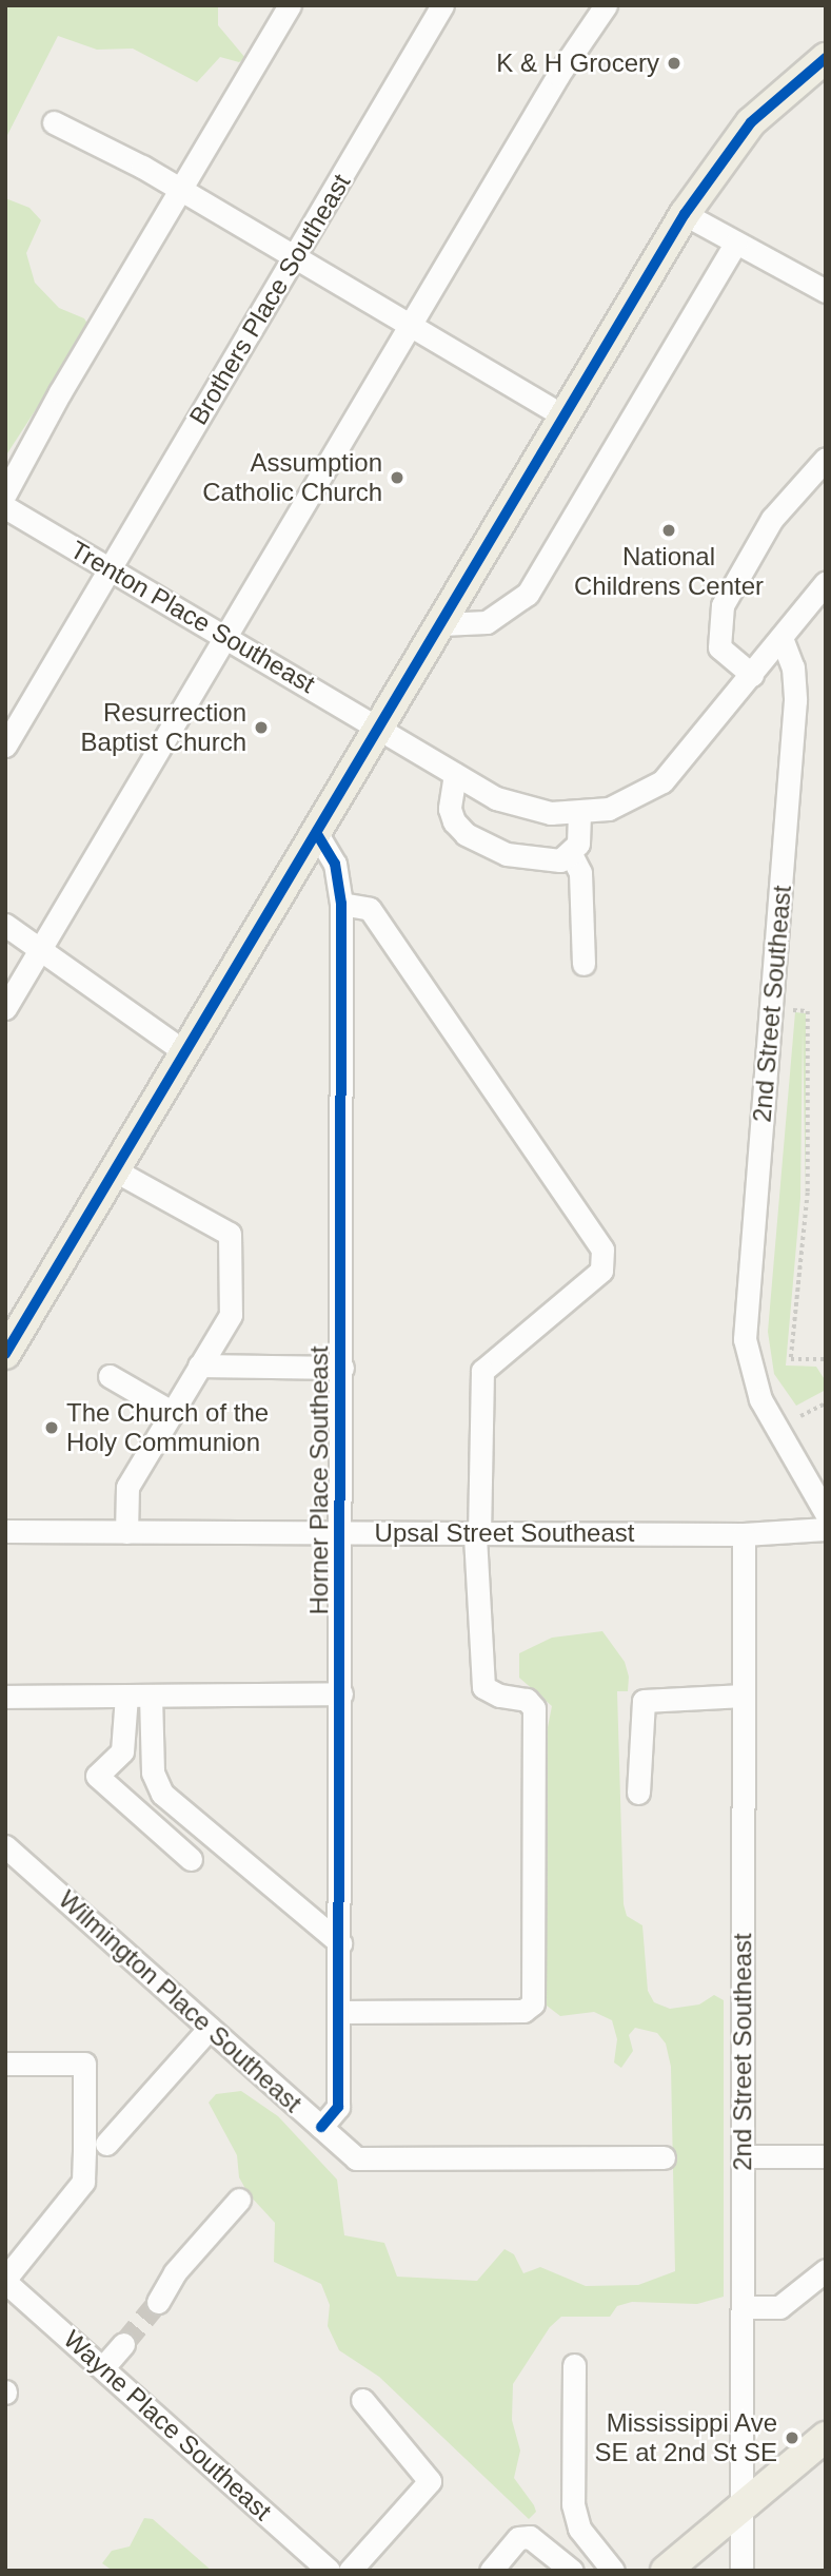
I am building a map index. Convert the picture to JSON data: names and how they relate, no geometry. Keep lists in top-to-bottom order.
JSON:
{
  "streets": {
    "street": [
      "Brothers Place Southeast",
      "Trenton Place Southeast",
      "2nd Street Southeast",
      "Horner Place Southeast",
      "Upsal Street Southeast",
      "Wilmington Place Southeast",
      "Wayne Place Southeast"
    ]
  },
  "crossings": [
    ["Brothers Place Southeast", "Trenton Place Southeast"],
    ["2nd Street Southeast", "Upsal Street Southeast"],
    ["Horner Place Southeast", "Upsal Street Southeast"],
    ["Horner Place Southeast", "Wilmington Place Southeast"]
  ],
  "places": [
    "K & H Grocery",
    "Assumption Catholic Church",
    "National Childrens Center",
    "Resurrection Baptist Church",
    "The Church of the Holy Communion",
    "Mississippi Ave SE at 2nd St SE"
  ]
}
